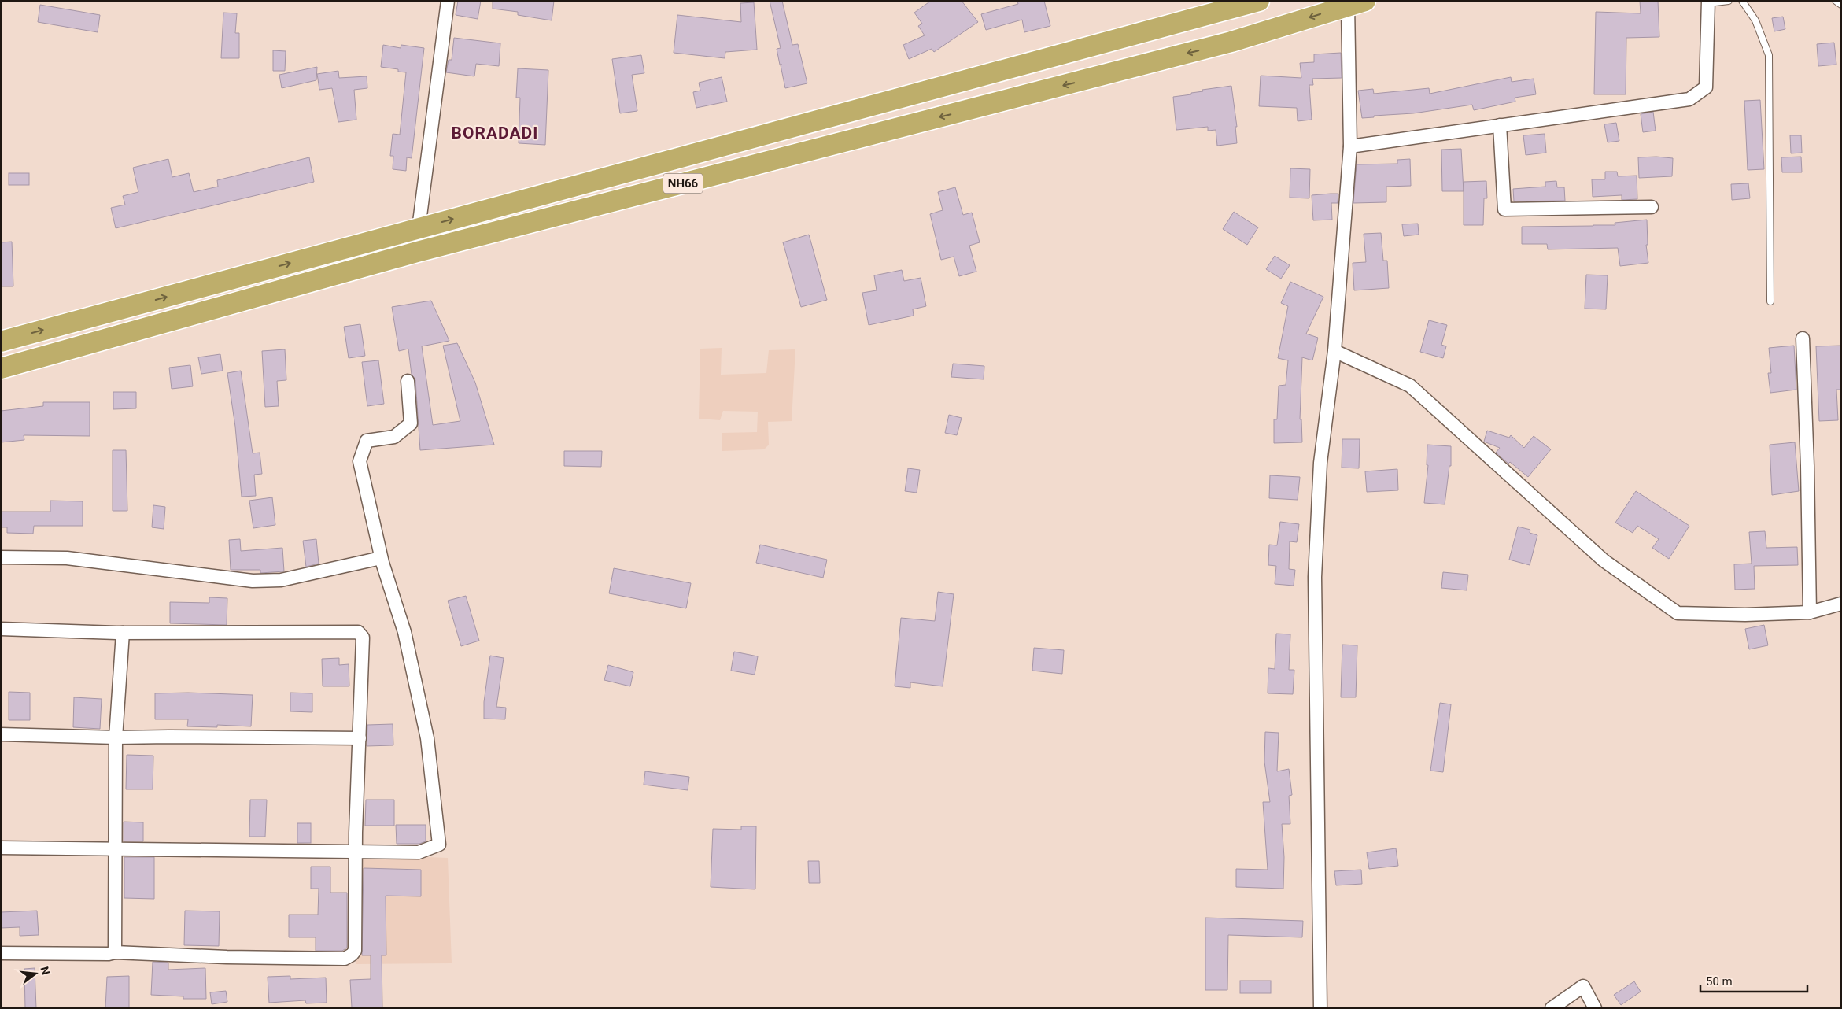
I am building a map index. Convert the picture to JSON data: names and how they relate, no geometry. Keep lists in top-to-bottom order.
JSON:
{
  "streets": {
    "highway": ["NH66"]
  },
  "districts": ["BORADADI"],
  "scale_bar": "50 m",
  "north": "right"
}
